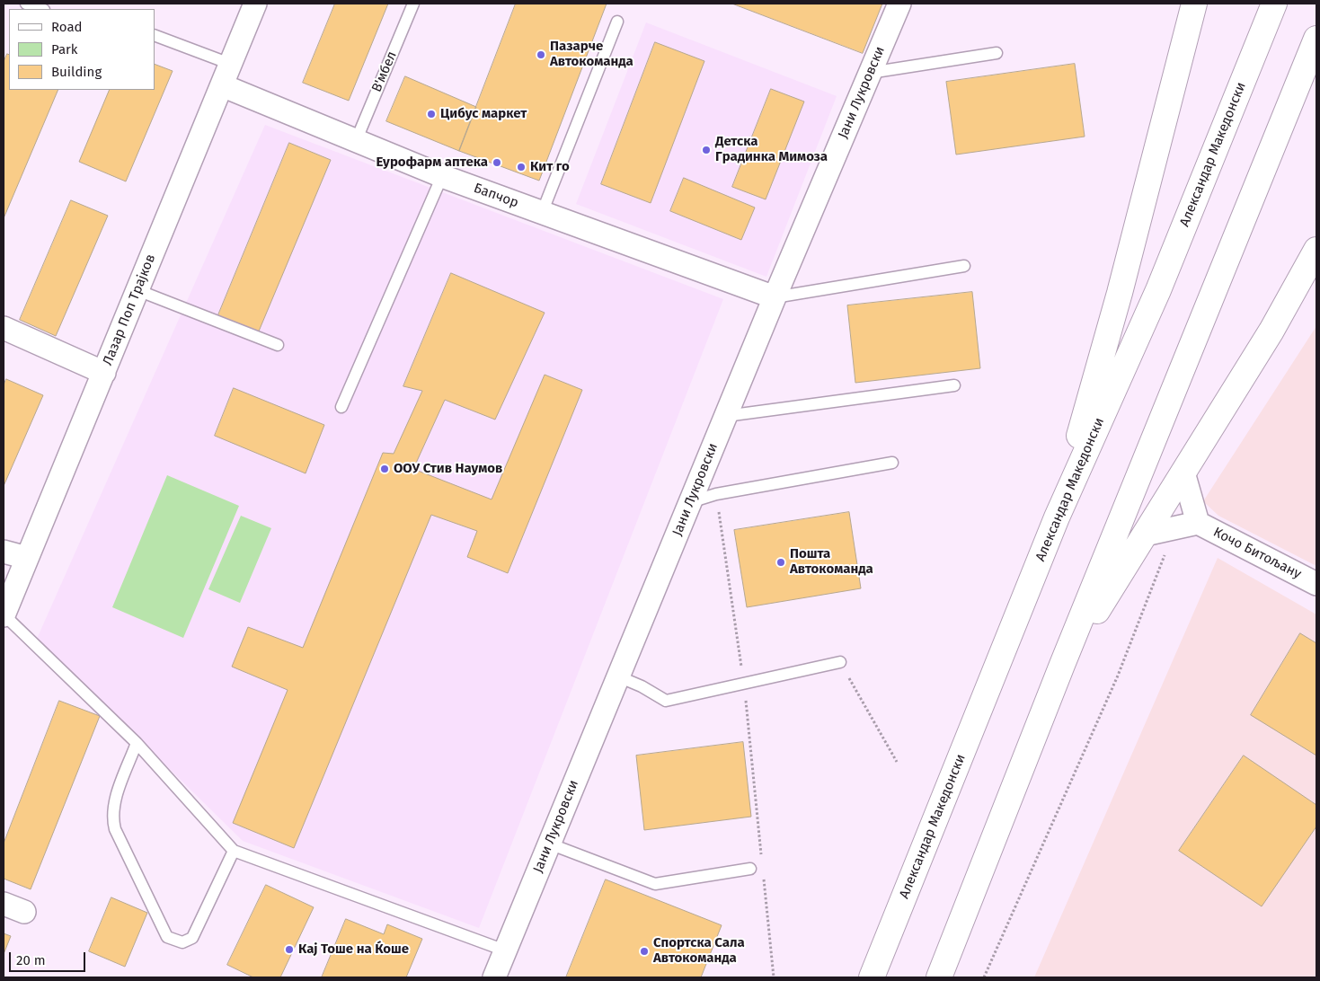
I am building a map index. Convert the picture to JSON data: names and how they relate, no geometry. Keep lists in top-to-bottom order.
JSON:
{
  "streets": {
    "street": [
      "Јани Лукровски",
      "Александар Македонски",
      "Бапчор",
      "Лазар Поп Трајков",
      "Кочо Битољану"
    ],
    "lane": ["В'мбел"]
  },
  "crossings": [
    ["В'мбел", "Бапчор"],
    ["Јани Лукровски", "Бапчор"],
    ["Бапчор", "Лазар Поп Трајков"]
  ],
  "places": [
    "Пазарче Автокоманда",
    "Цибус маркет",
    "Детска Градинка Мимоза",
    "Еурофарм аптека",
    "Кит го",
    "ООУ Стив Наумов",
    "Пошта Автокоманда",
    "Кај Тоше на Ќоше",
    "Спортска Сала Автокоманда"
  ],
  "legend": ["Road", "Park", "Building"],
  "scale_bar": "20 m"
}
